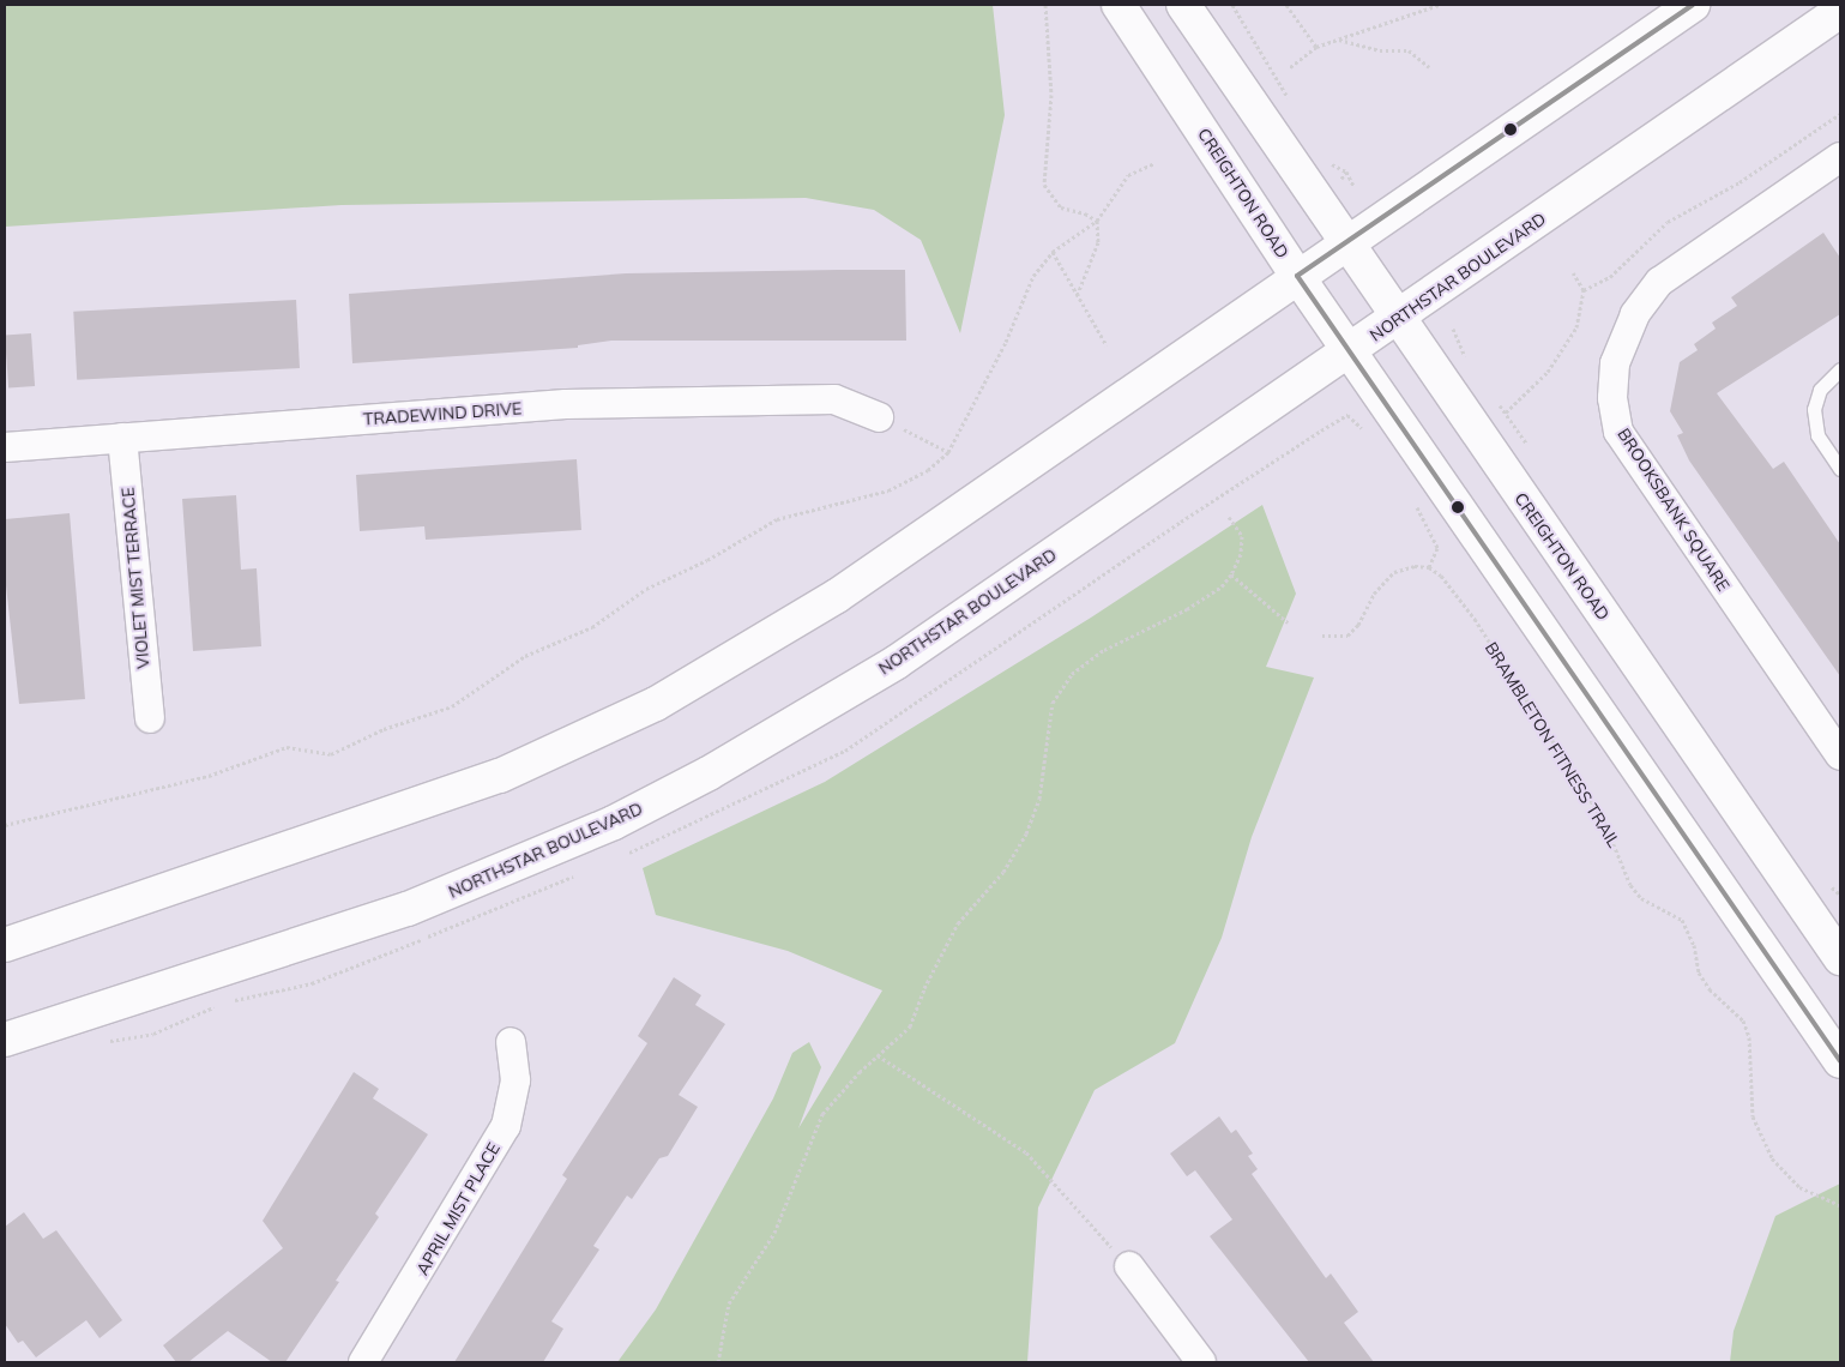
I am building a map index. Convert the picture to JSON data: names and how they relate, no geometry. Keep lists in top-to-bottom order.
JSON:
{
  "streets": {
    "main road": ["CREIGHTON ROAD", "NORTHSTAR BOULEVARD"],
    "street": [
      "TRADEWIND DRIVE",
      "BROOKSBANK SQUARE",
      "VIOLET MIST TERRACE",
      "APRIL MIST PLACE"
    ],
    "path": ["BRAMBLETON FITNESS TRAIL"]
  },
  "crossings": [
    ["CREIGHTON ROAD", "NORTHSTAR BOULEVARD"],
    ["TRADEWIND DRIVE", "VIOLET MIST TERRACE"]
  ]
}
